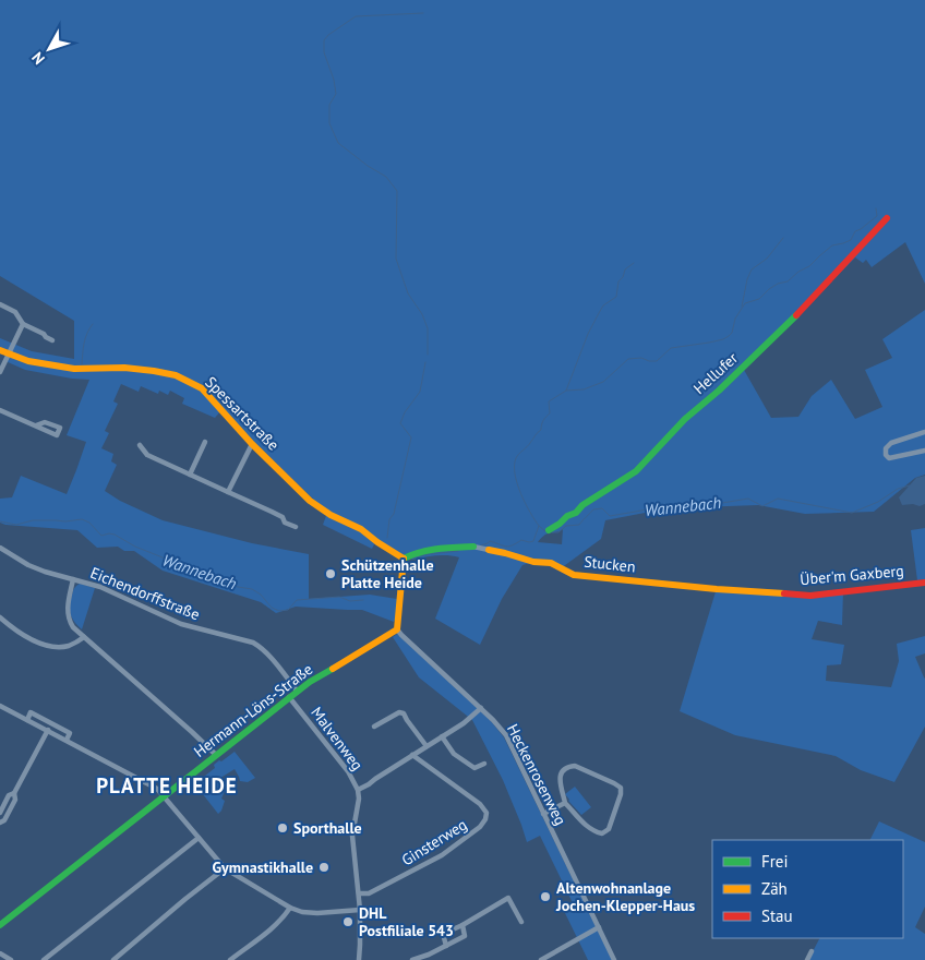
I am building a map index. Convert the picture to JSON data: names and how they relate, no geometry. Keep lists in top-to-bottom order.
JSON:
{
  "streets": {
    "street": [
      "Hellufer",
      "Spessartstraße",
      "Stucken",
      "Über'm Gaxberg",
      "Eichendorffstraße",
      "Hermann-Löns-Straße",
      "Malvenweg",
      "Heckenrosenweg",
      "Ginsterweg"
    ]
  },
  "crossings": [
    ["Stucken", "Über'm Gaxberg"],
    ["Eichendorffstraße", "Hermann-Löns-Straße"],
    ["Hermann-Löns-Straße", "Malvenweg"],
    ["Hermann-Löns-Straße", "Heckenrosenweg"],
    ["Malvenweg", "Ginsterweg"]
  ],
  "districts": ["PLATTE HEIDE"],
  "water": ["Wannebach"],
  "places": [
    "Schützenhalle Platte Heide",
    "Sporthalle",
    "Gymnastikhalle",
    "Altenwohnanlage Jochen-Klepper-Haus",
    "DHL Postfiliale 543"
  ],
  "legend": ["Frei", "Zäh", "Stau"],
  "north": "bottom left"
}
